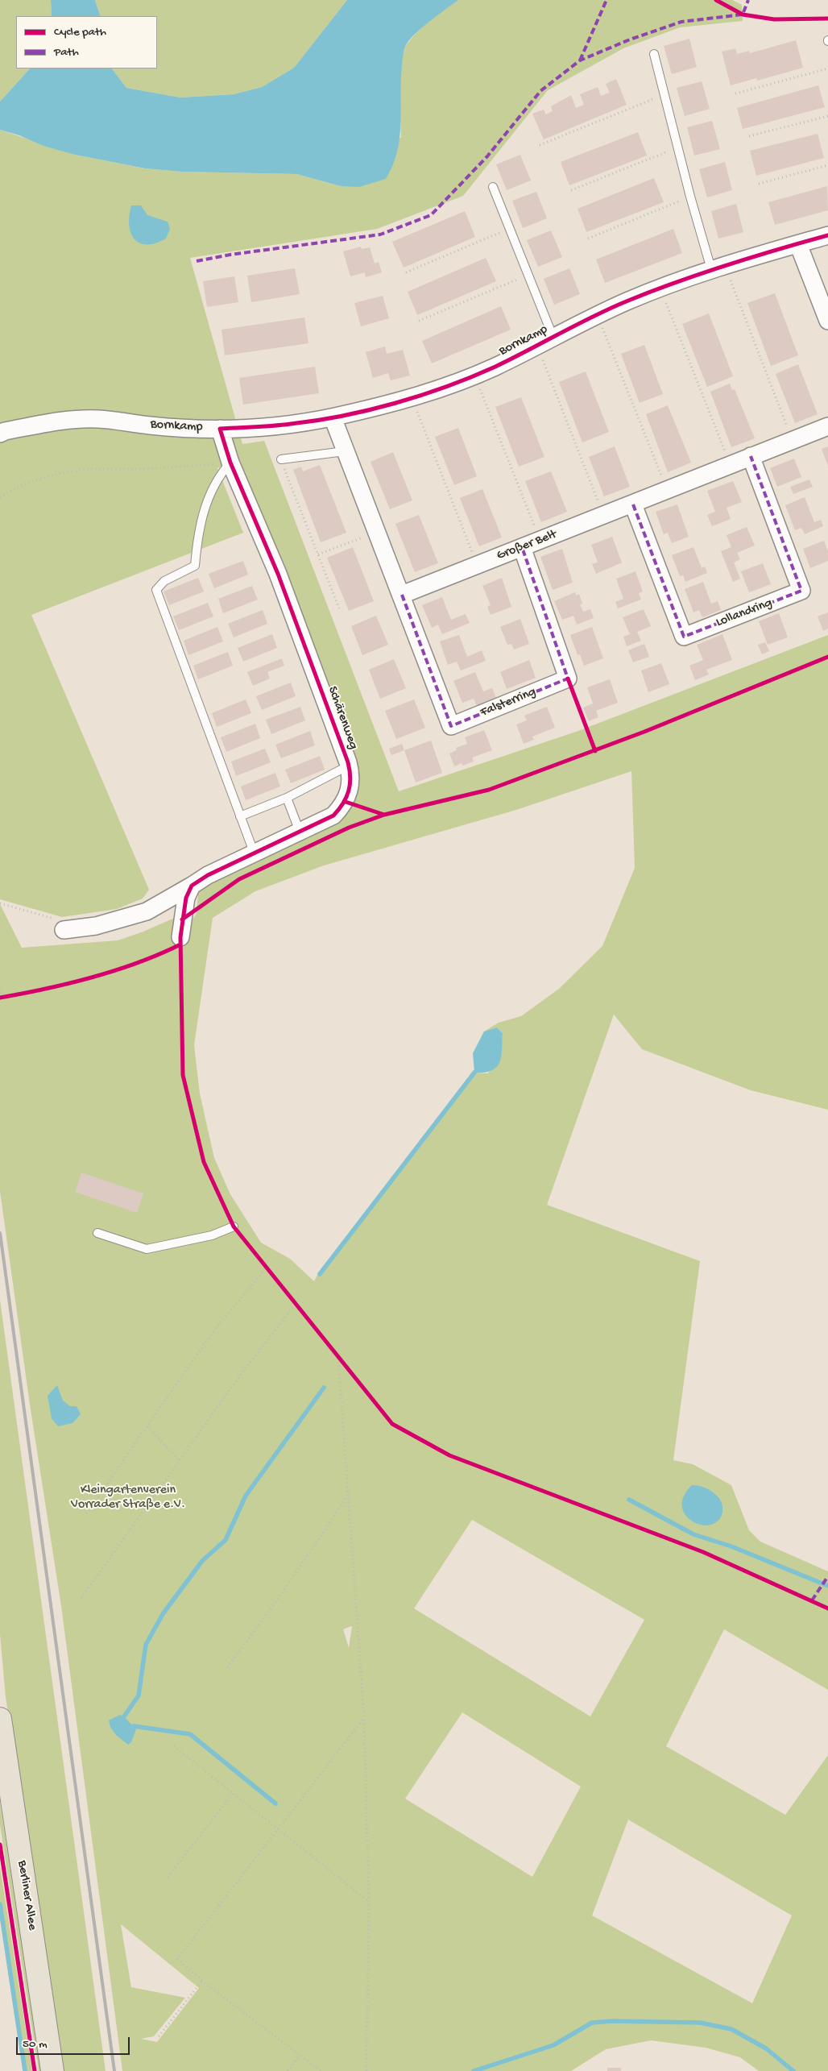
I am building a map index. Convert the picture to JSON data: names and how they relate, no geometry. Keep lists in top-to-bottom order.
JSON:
{
  "streets": {
    "main road": ["Berliner Allee"],
    "street": [
      "Bornkamp",
      "Großer Belt",
      "Lollandring",
      "Falsterring",
      "Schärenweg"
    ]
  },
  "crossings": [
    ["Bornkamp", "Schärenweg"],
    ["Großer Belt", "Lollandring"],
    ["Großer Belt", "Falsterring"]
  ],
  "parks": ["Kleingartenverein Vorrader Straße e.V."],
  "legend": ["Cycle path", "Path"],
  "scale_bar": "50 m"
}
